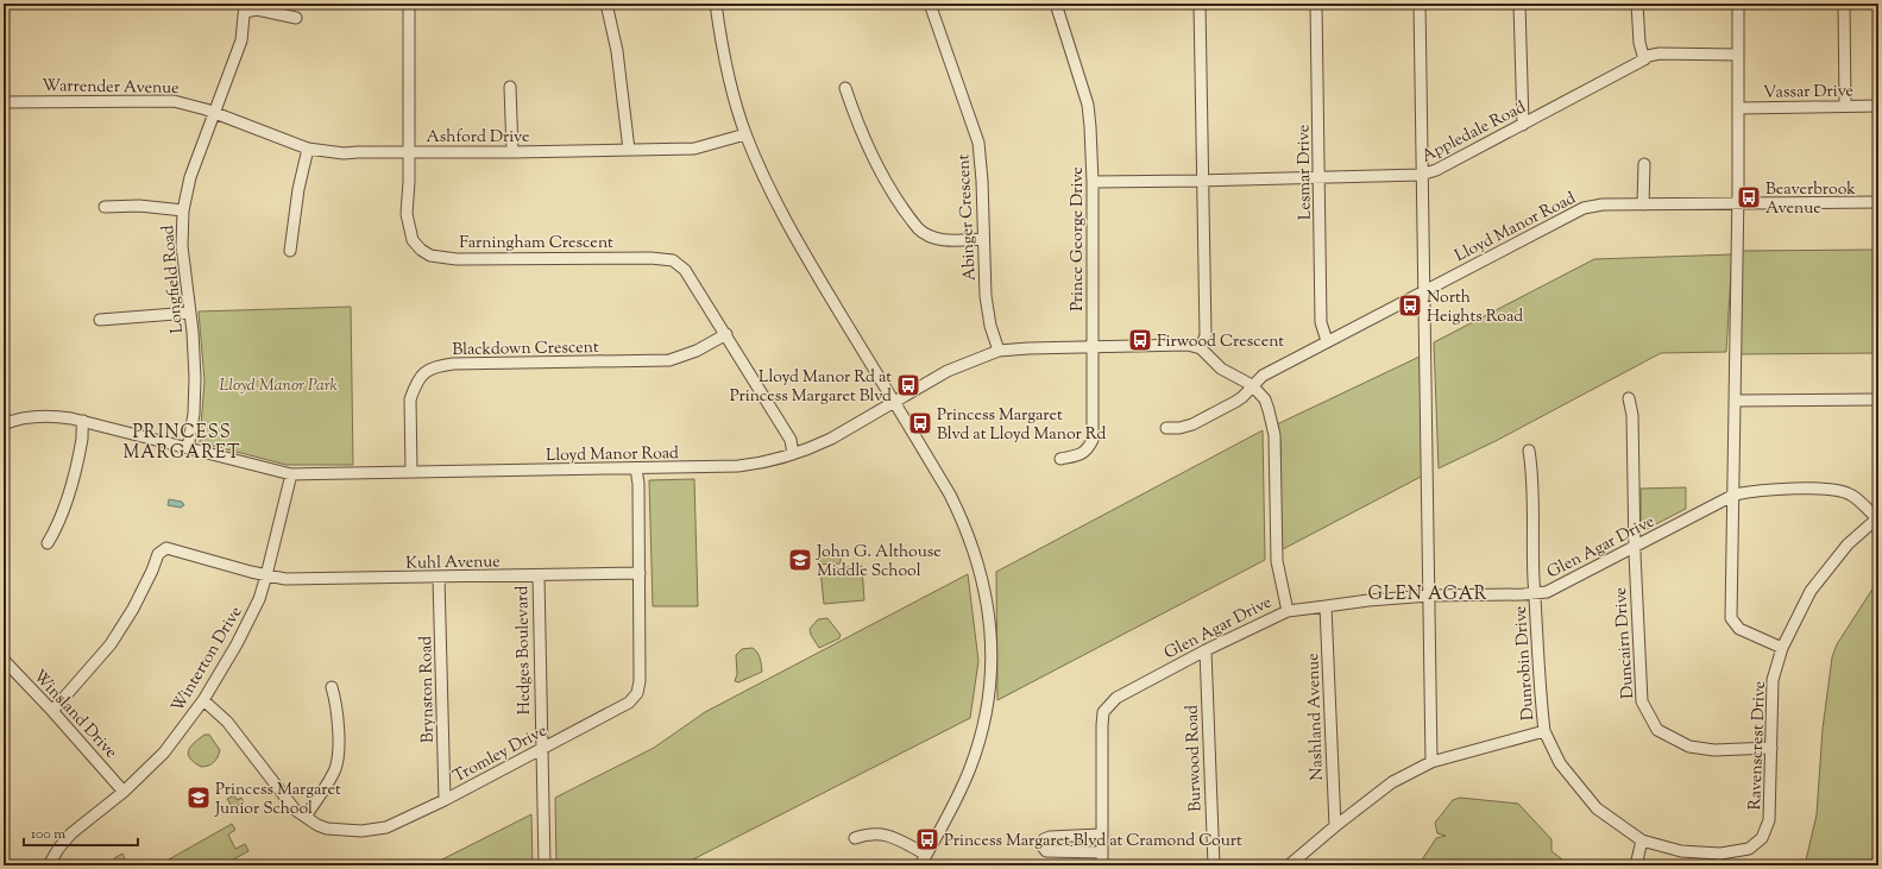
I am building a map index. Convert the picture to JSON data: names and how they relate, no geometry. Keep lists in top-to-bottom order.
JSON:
{
  "streets": {
    "street": [
      "Warrender Avenue",
      "Vassar Drive",
      "Appledale Road",
      "Ashford Drive",
      "Lesmar Drive",
      "Abinger Crescent",
      "Lloyd Manor Road",
      "Prince George Drive",
      "Farningham Crescent",
      "Longfield Road",
      "Blackdown Crescent",
      "Glen Agar Drive",
      "Kuhl Avenue",
      "Duncairn Drive",
      "Hedges Boulevard",
      "Winterton Drive",
      "Dunrobin Drive",
      "Brynston Road",
      "Winsland Drive",
      "Nashland Avenue",
      "Ravenscrest Drive",
      "Tromley Drive",
      "Burwood Road"
    ]
  },
  "crossings": [
    ["Warrender Avenue", "Ashford Drive"],
    ["Warrender Avenue", "Longfield Road"],
    ["Appledale Road", "Lesmar Drive"],
    ["Appledale Road", "Prince George Drive"],
    ["Ashford Drive", "Farningham Crescent"],
    ["Ashford Drive", "Longfield Road"],
    ["Lesmar Drive", "Lloyd Manor Road"],
    ["Abinger Crescent", "Lloyd Manor Road"],
    ["Lloyd Manor Road", "Prince George Drive"],
    ["Lloyd Manor Road", "Farningham Crescent"],
    ["Lloyd Manor Road", "Longfield Road"],
    ["Lloyd Manor Road", "Blackdown Crescent"],
    ["Lloyd Manor Road", "Winterton Drive"],
    ["Lloyd Manor Road", "Tromley Drive"],
    ["Farningham Crescent", "Blackdown Crescent"],
    ["Glen Agar Drive", "Duncairn Drive"],
    ["Glen Agar Drive", "Dunrobin Drive"],
    ["Glen Agar Drive", "Nashland Avenue"],
    ["Glen Agar Drive", "Ravenscrest Drive"],
    ["Glen Agar Drive", "Burwood Road"],
    ["Kuhl Avenue", "Hedges Boulevard"],
    ["Kuhl Avenue", "Winterton Drive"],
    ["Kuhl Avenue", "Brynston Road"],
    ["Kuhl Avenue", "Winsland Drive"],
    ["Kuhl Avenue", "Tromley Drive"],
    ["Duncairn Drive", "Ravenscrest Drive"],
    ["Hedges Boulevard", "Tromley Drive"],
    ["Winterton Drive", "Winsland Drive"],
    ["Winterton Drive", "Tromley Drive"],
    ["Dunrobin Drive", "Ravenscrest Drive"],
    ["Brynston Road", "Tromley Drive"]
  ],
  "districts": ["PRINCESS MARGARET", "GLEN AGAR"],
  "parks": ["Lloyd Manor Park"],
  "places": {
    "bus stop": [
      "Beaverbrook Avenue",
      "North Heights Road",
      "Firwood Crescent",
      "Lloyd Manor Rd at Princess Margaret Blvd",
      "Princess Margaret Blvd at Lloyd Manor Rd",
      "Princess Margaret Blvd at Cramond Court"
    ],
    "school or university": ["John G. Althouse Middle School", "Princess Margaret Junior School"]
  },
  "scale_bar": "100 m"
}
